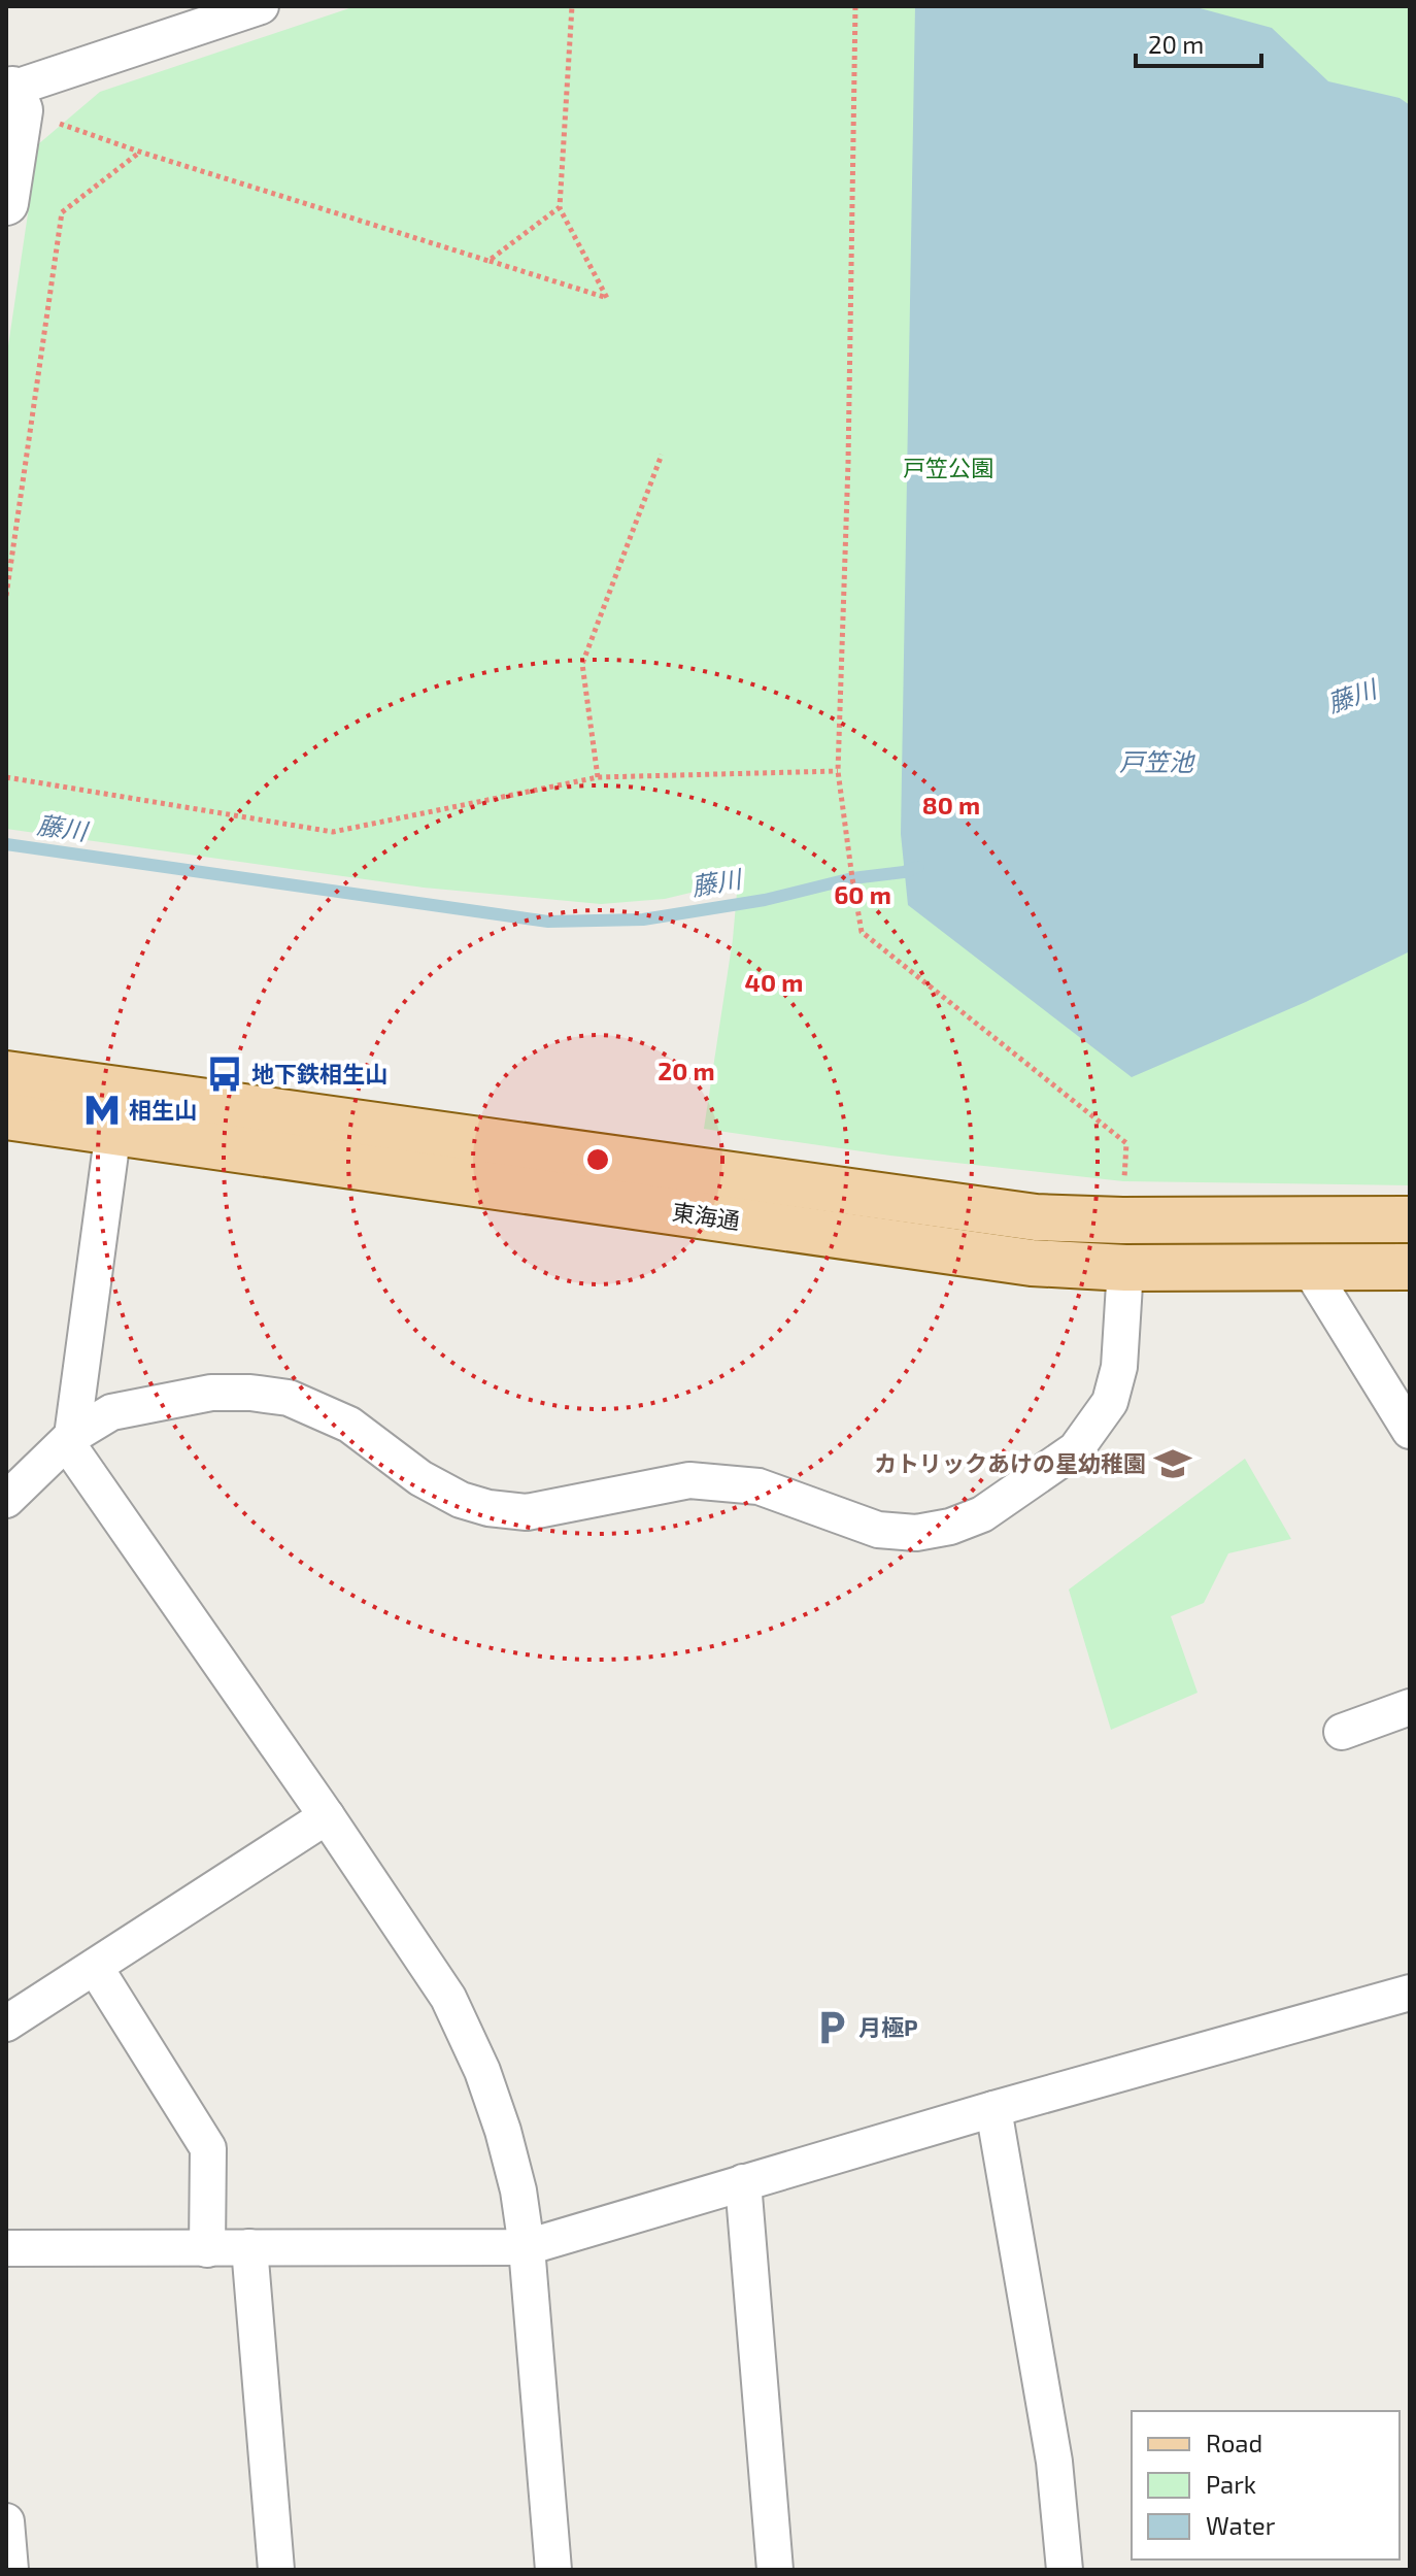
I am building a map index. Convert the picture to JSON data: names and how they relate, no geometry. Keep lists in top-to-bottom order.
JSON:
{
  "streets": {
    "main road": ["東海通"]
  },
  "water": ["藤川", "戸笠池"],
  "parks": ["戸笠公園"],
  "places": {
    "bus stop": ["地下鉄相生山"],
    "metro station": ["相生山"],
    "school or university": ["カトリックあけの星幼稚園"],
    "parking": ["月極P"]
  },
  "legend": ["Road", "Park", "Water"],
  "scale_bar": "20 m",
  "rings": [
    "80 m",
    "60 m",
    "40 m",
    "20 m"
  ]
}
